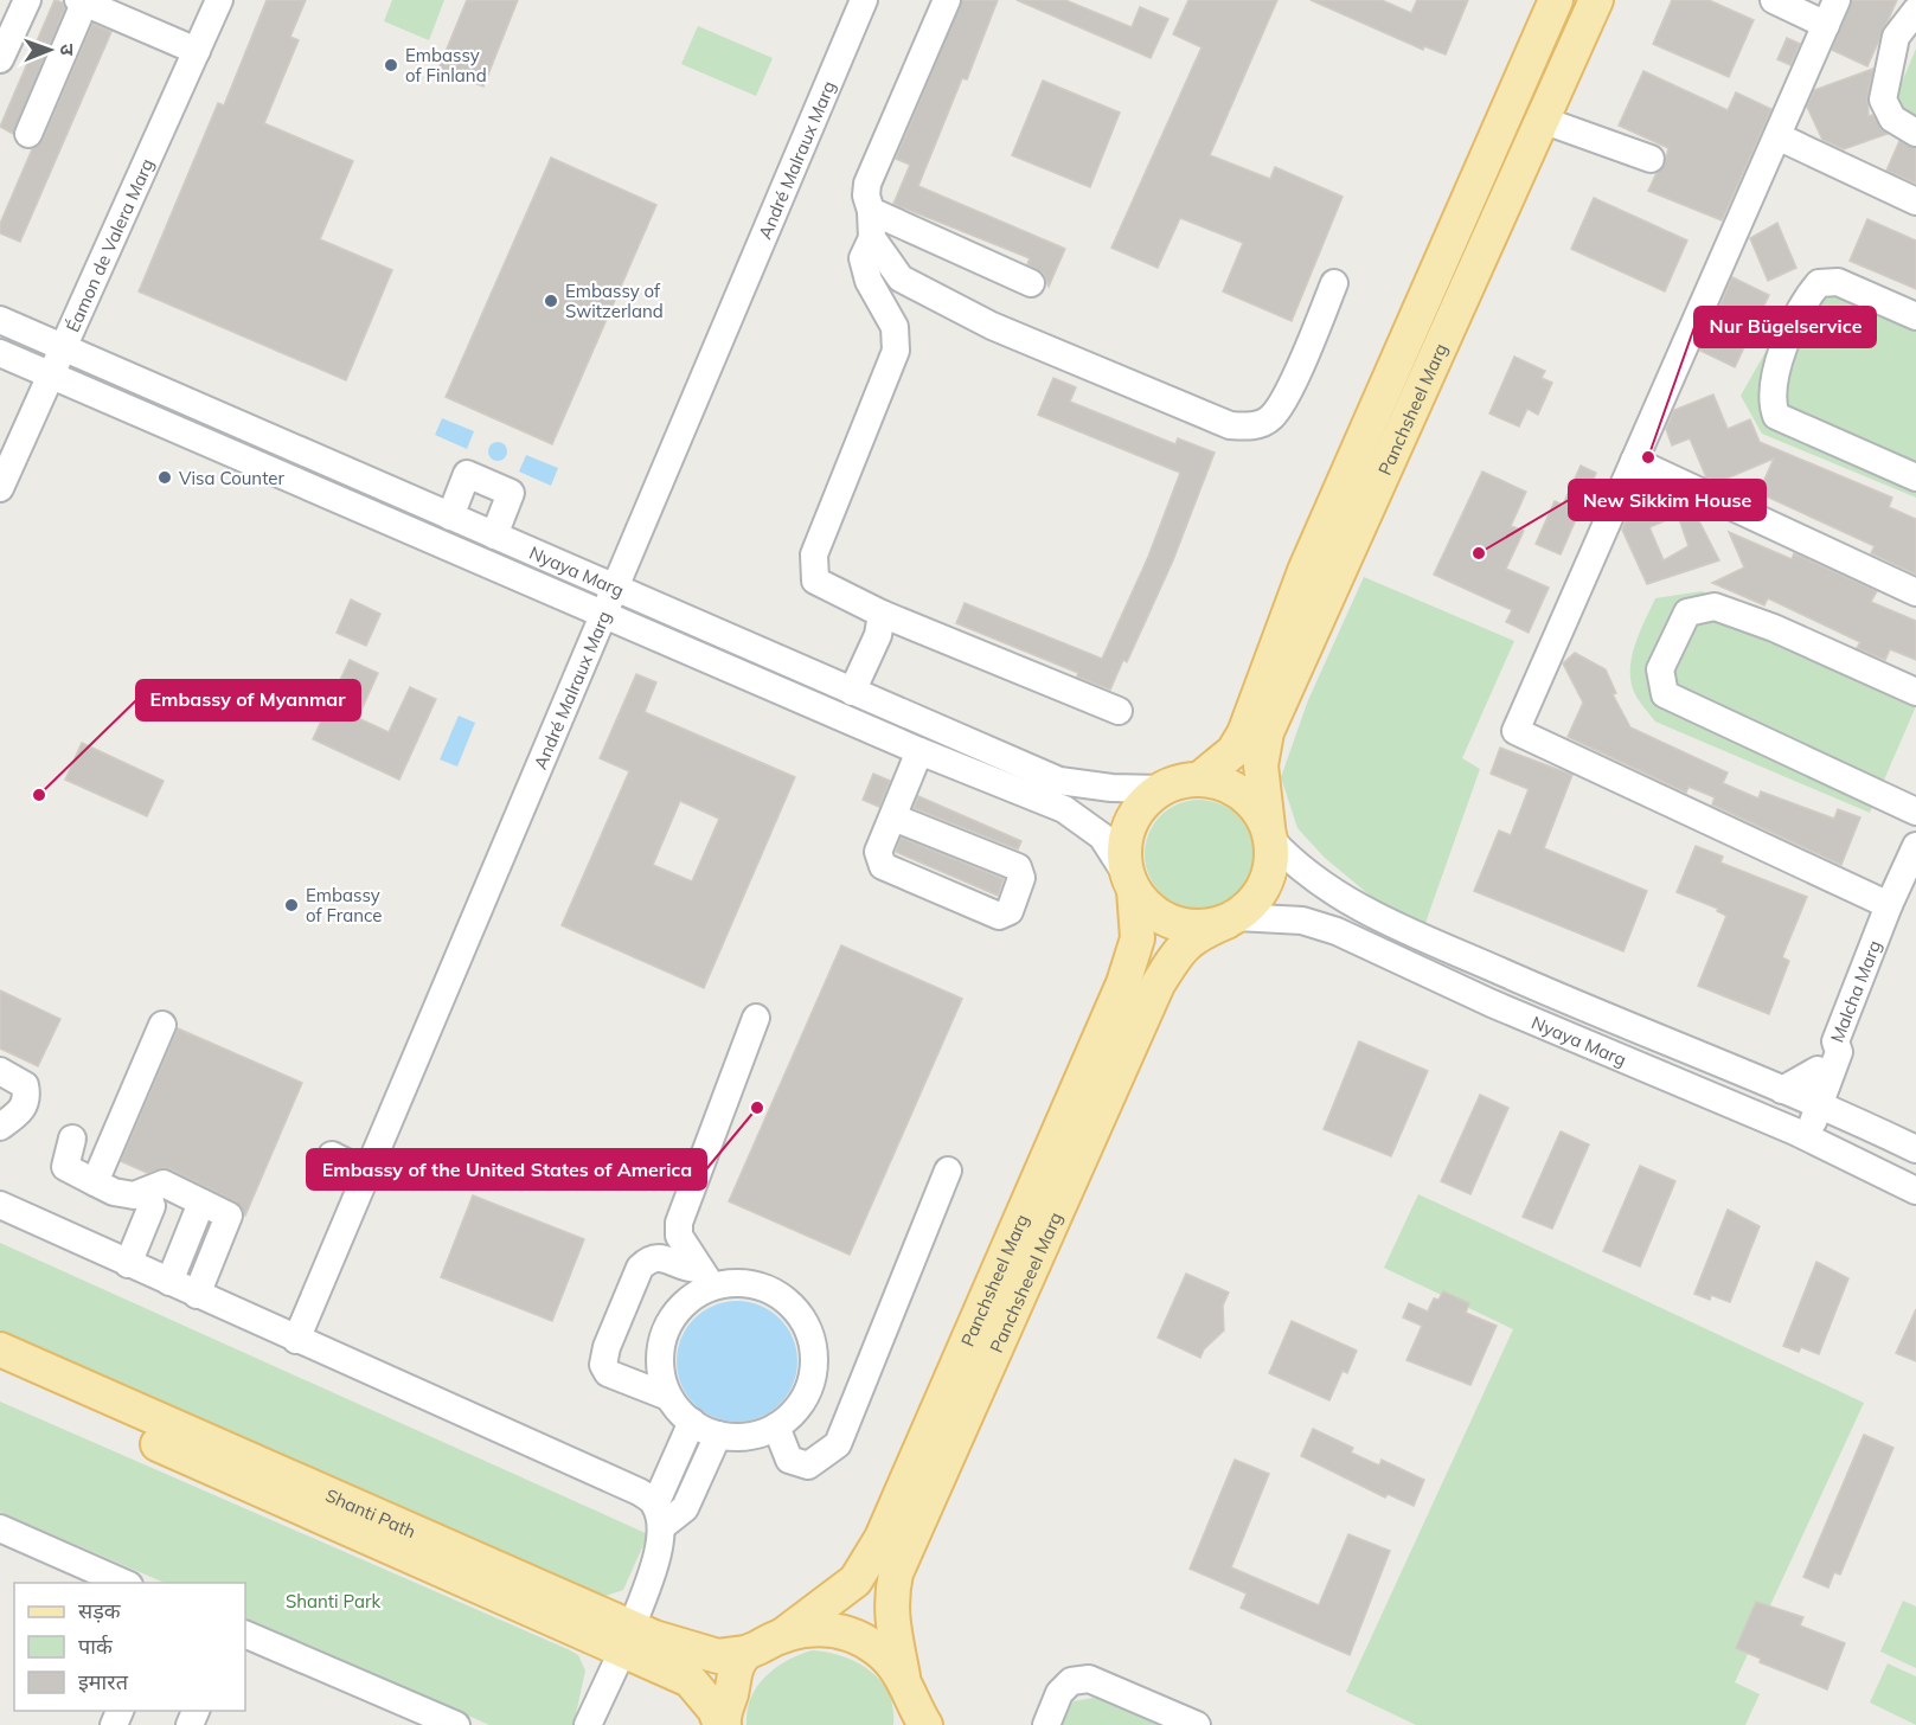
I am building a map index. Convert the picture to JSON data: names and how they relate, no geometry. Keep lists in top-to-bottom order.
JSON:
{
  "streets": {
    "main road": ["Panchsheel Marg", "Panchsheeel Marg", "Shanti Path"],
    "street": [
      "André Malraux Marg",
      "Éamon de Valera Marg",
      "Nyaya Marg",
      "Malcha Marg"
    ]
  },
  "crossings": [
    ["André Malraux Marg", "Nyaya Marg"],
    ["Éamon de Valera Marg", "Nyaya Marg"],
    ["Panchsheel Marg", "Nyaya Marg"],
    ["Panchsheel Marg", "Panchsheeel Marg"],
    ["Nyaya Marg", "Malcha Marg"],
    ["Nyaya Marg", "Panchsheeel Marg"]
  ],
  "parks": ["Shanti Park"],
  "places": [
    "Embassy of Finland",
    "Embassy of Switzerland",
    "Nur Bügelservice",
    "Visa Counter",
    "New Sikkim House",
    "Embassy of Myanmar",
    "Embassy of France",
    "Embassy of the United States of America"
  ],
  "legend": ["सड़क", "पार्क", "इमारत"],
  "north": "right"
}
